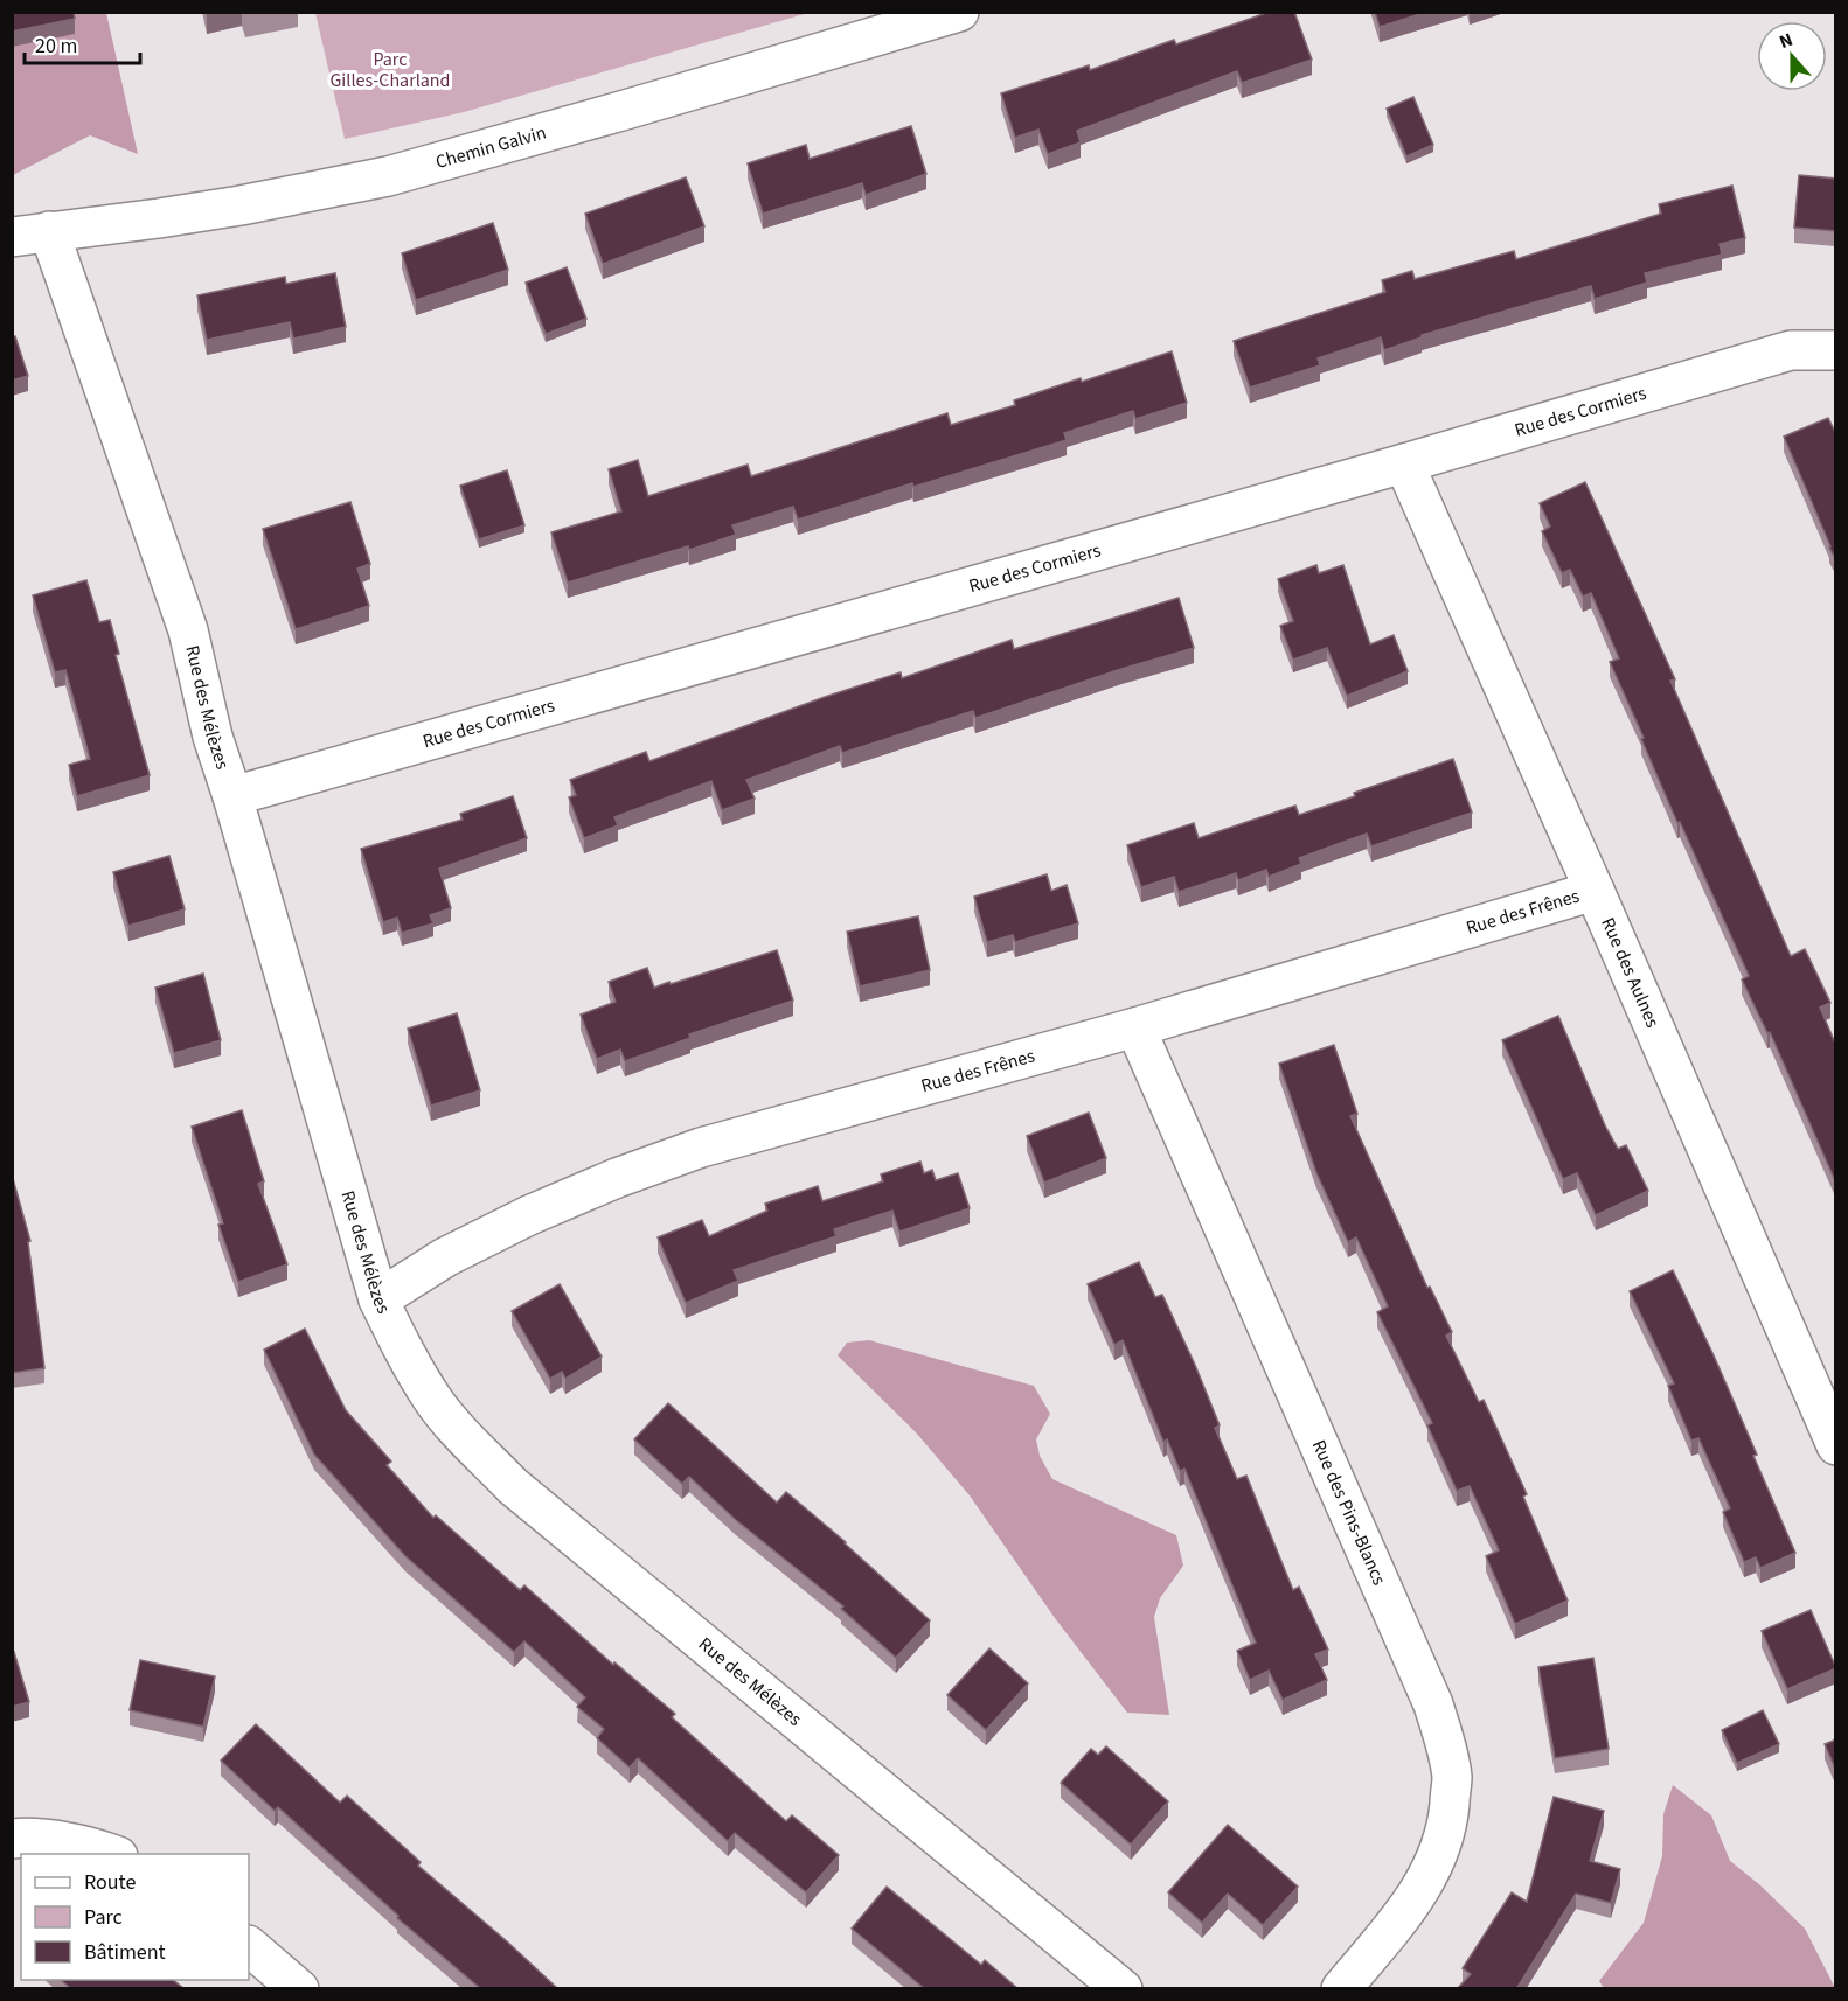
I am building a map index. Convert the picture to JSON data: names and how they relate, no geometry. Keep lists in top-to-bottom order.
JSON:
{
  "streets": {
    "street": [
      "Chemin Galvin",
      "Rue des Cormiers",
      "Rue des Mélèzes",
      "Rue des Frênes",
      "Rue des Aulnes",
      "Rue des Pins-Blancs"
    ]
  },
  "crossings": [
    ["Chemin Galvin", "Rue des Mélèzes"],
    ["Rue des Cormiers", "Rue des Mélèzes"],
    ["Rue des Cormiers", "Rue des Aulnes"],
    ["Rue des Mélèzes", "Rue des Frênes"],
    ["Rue des Frênes", "Rue des Aulnes"],
    ["Rue des Frênes", "Rue des Pins-Blancs"]
  ],
  "parks": ["Parc Gilles-Charland"],
  "legend": ["Route", "Parc", "Bâtiment"],
  "scale_bar": "20 m",
  "north": "top"
}
